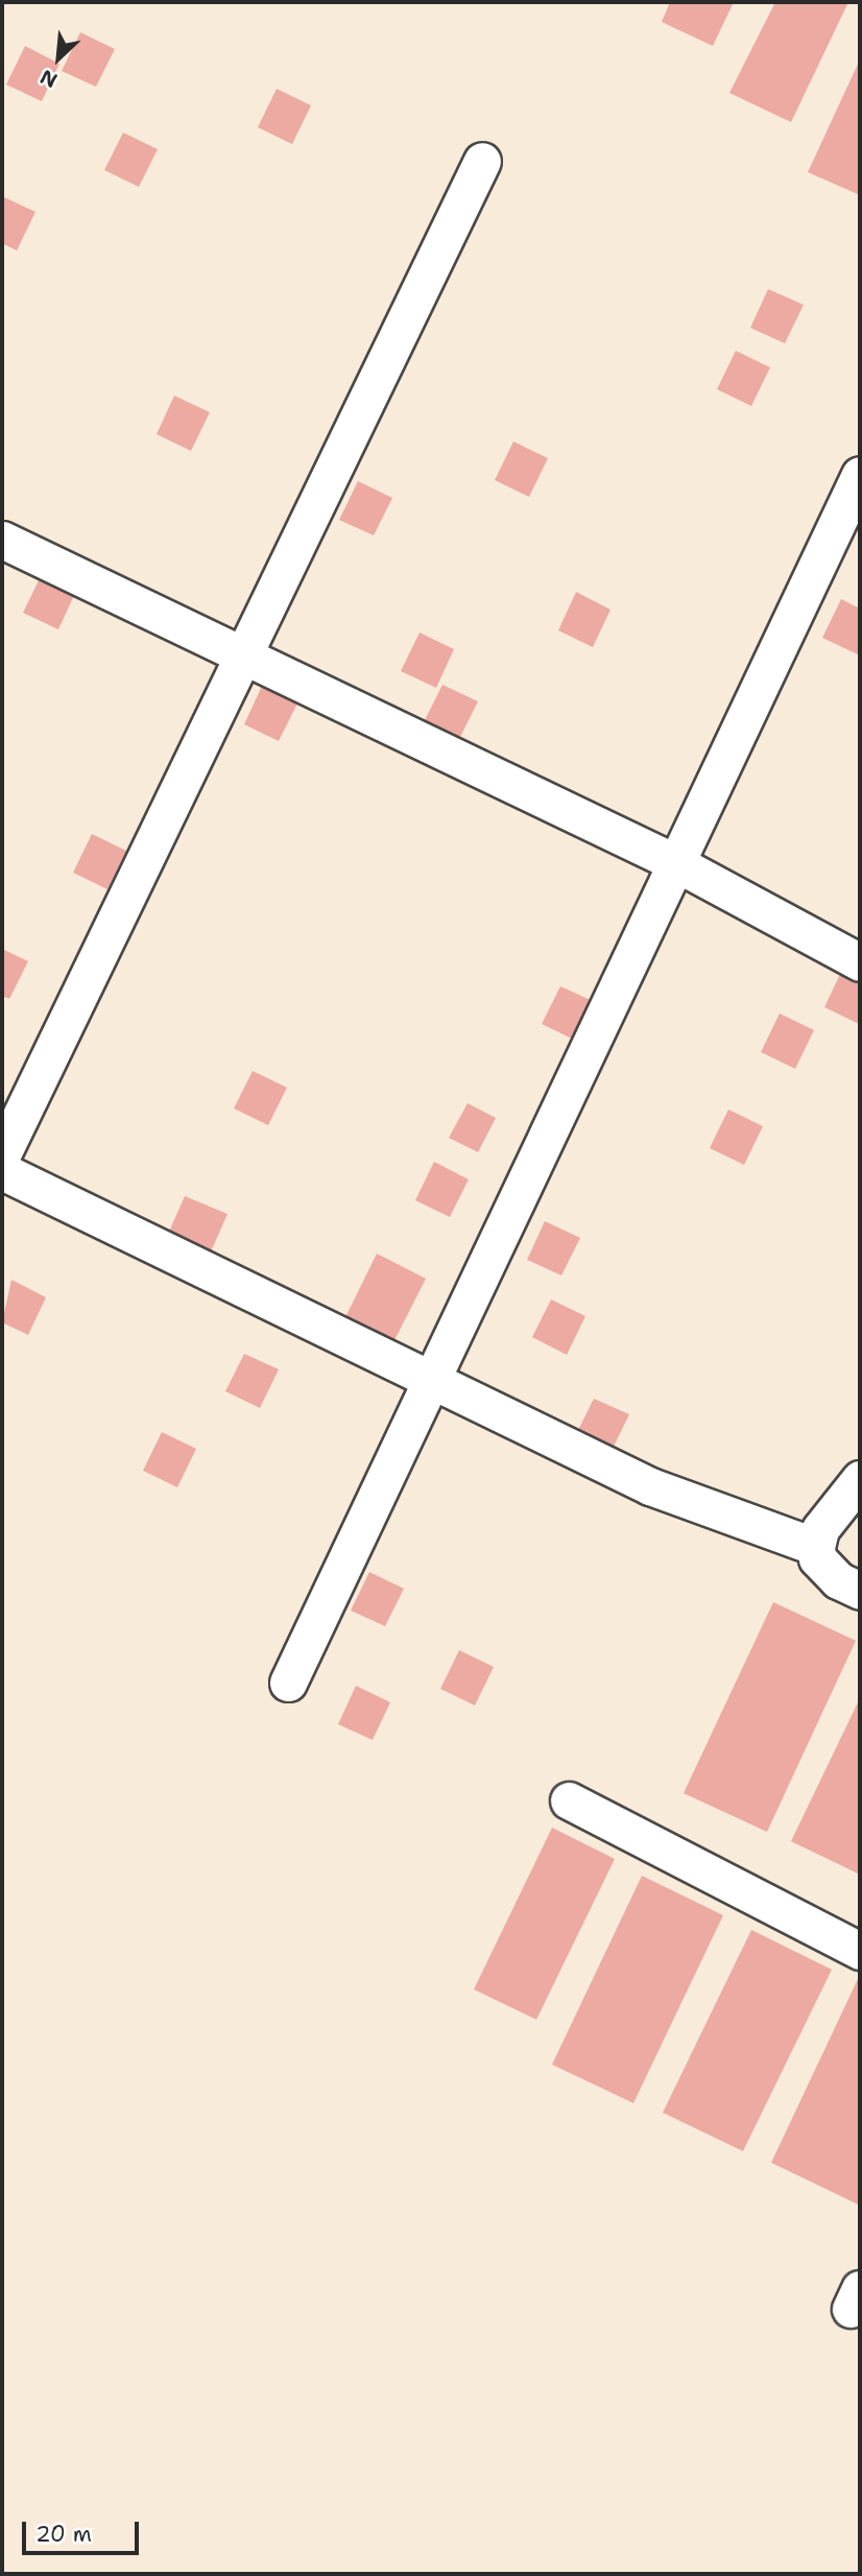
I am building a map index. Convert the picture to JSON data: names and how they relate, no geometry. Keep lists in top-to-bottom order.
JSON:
{
  "scale_bar": "20 m",
  "north": "bottom left"
}
